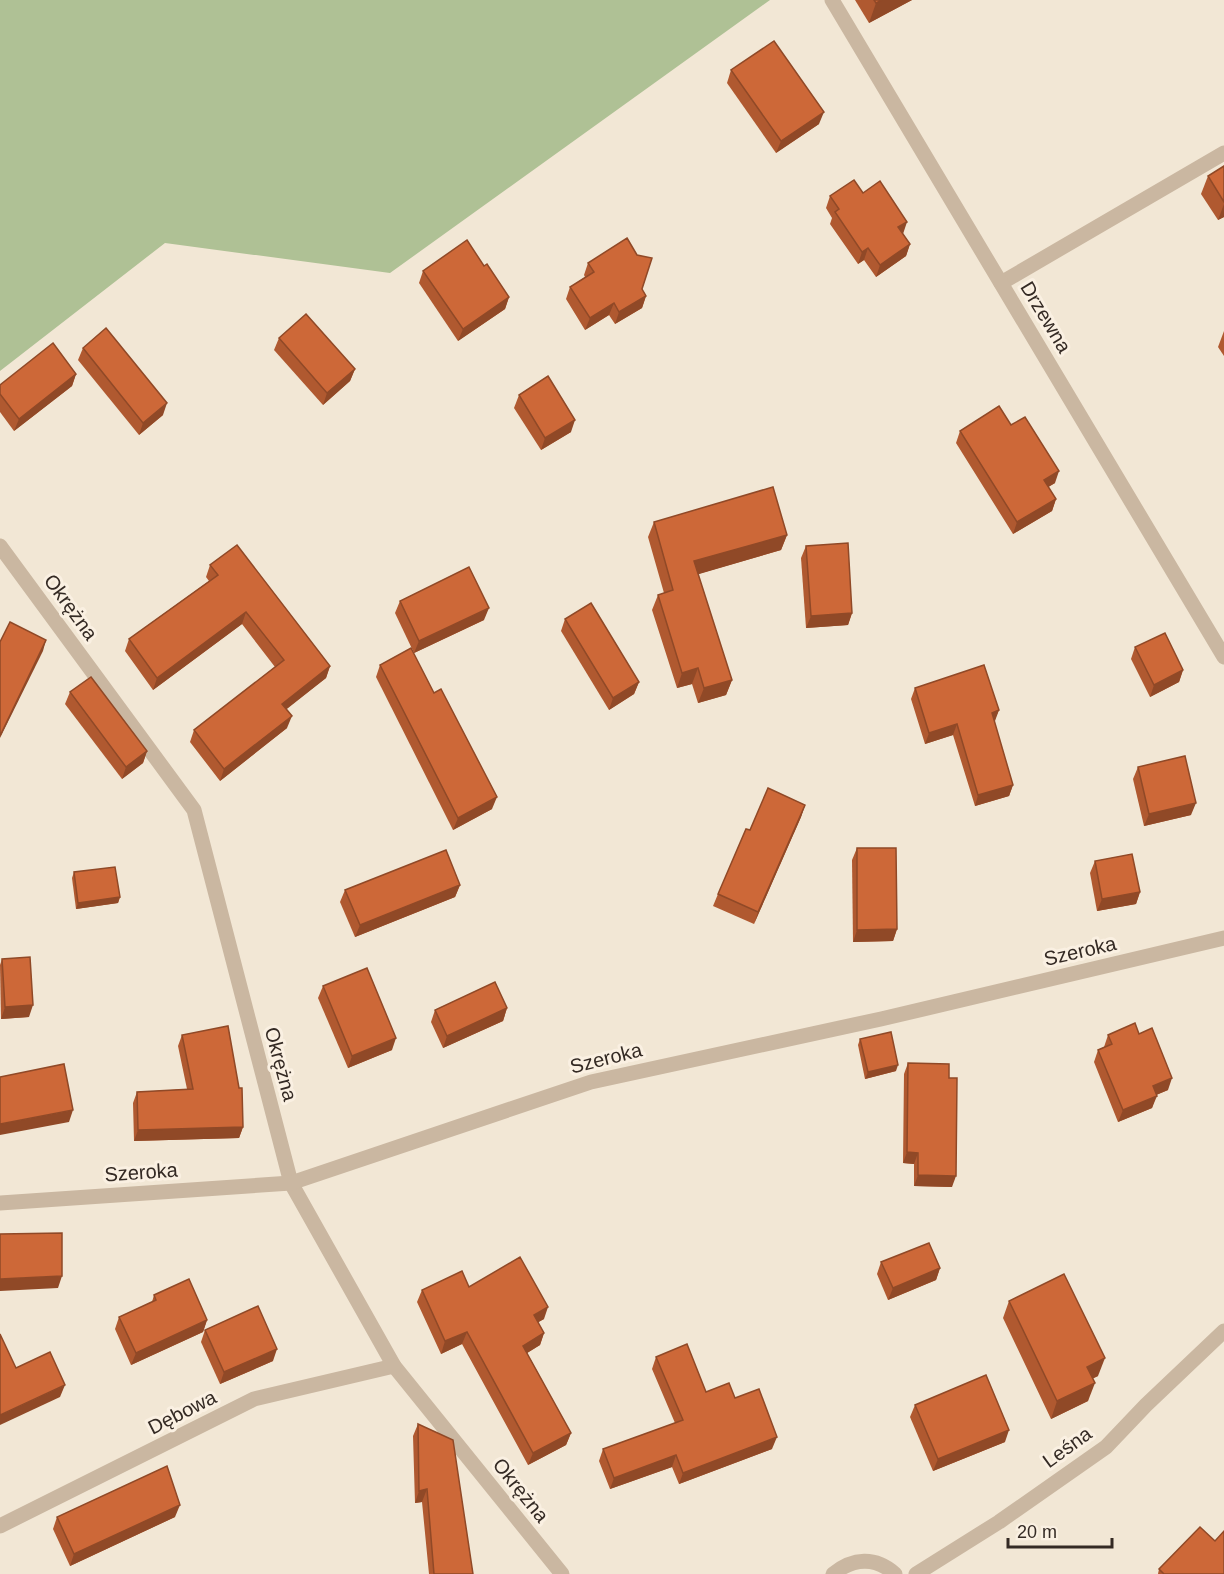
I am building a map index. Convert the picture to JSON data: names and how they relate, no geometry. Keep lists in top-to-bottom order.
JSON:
{
  "streets": {
    "street": [
      "Drzewna",
      "Okrężna",
      "Szeroka",
      "Dębowa",
      "Leśna"
    ]
  },
  "crossings": [
    ["Okrężna", "Szeroka"],
    ["Okrężna", "Dębowa"]
  ],
  "scale_bar": "20 m"
}
